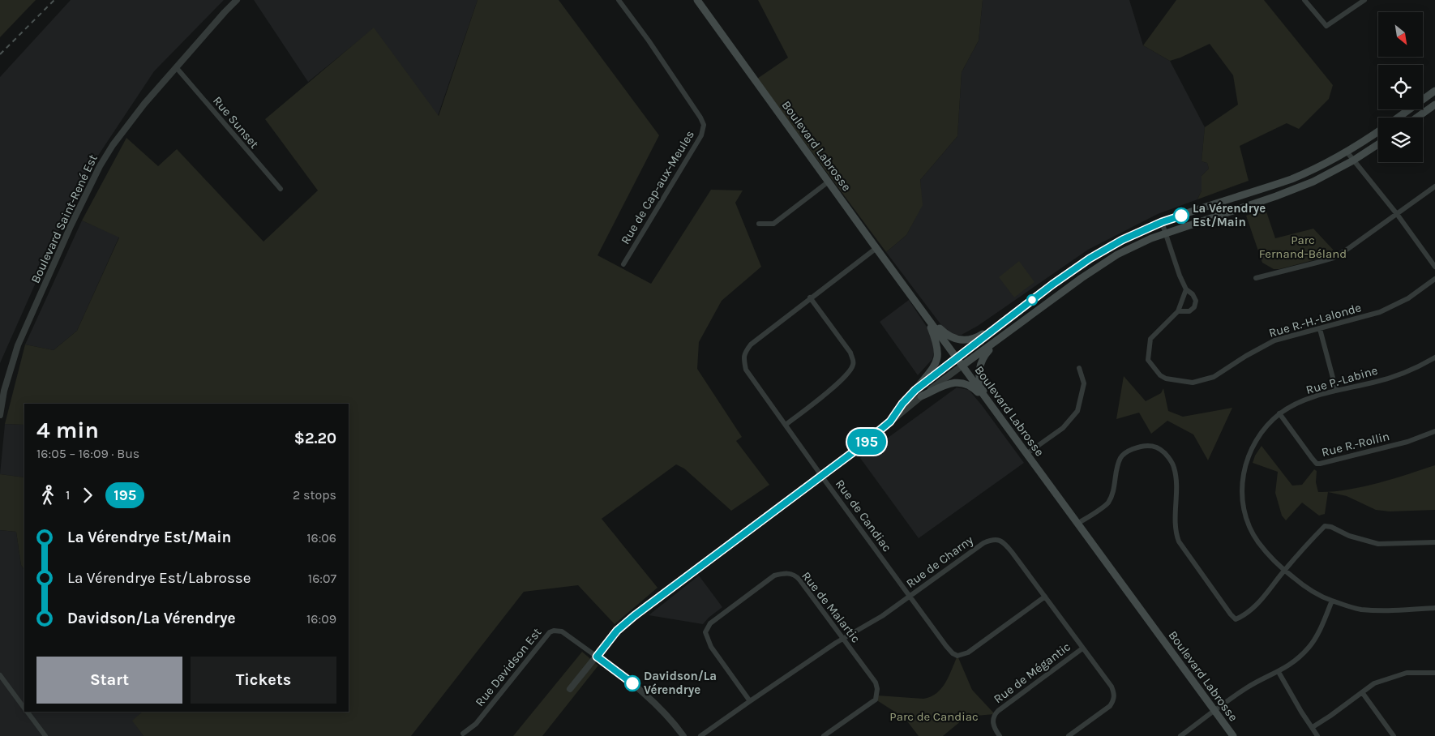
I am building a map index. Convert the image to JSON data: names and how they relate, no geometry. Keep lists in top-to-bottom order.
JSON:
{
  "streets": {
    "main road": ["Boulevard Labrosse"],
    "street": [
      "Rue Sunset",
      "Rue de Cap-aux-Meules",
      "Boulevard Saint-René Est",
      "Rue R.-H.-Lalonde",
      "Rue P.-Labine",
      "Rue R.-Rollin",
      "Rue de Candiac",
      "Rue de Charny",
      "Rue de Malartic",
      "Rue Davidson Est",
      "Rue de Mégantic"
    ]
  },
  "crossings": [
    ["Rue Sunset", "Boulevard Saint-René Est"],
    ["Boulevard Labrosse", "Rue de Candiac"],
    ["Rue P.-Labine", "Rue R.-Rollin"],
    ["Rue de Candiac", "Rue de Charny"],
    ["Rue de Charny", "Rue de Malartic"],
    ["Rue de Charny", "Rue de Mégantic"]
  ],
  "parks": ["Parc Fernand-Béland", "Parc de Candiac"],
  "places": ["La Vérendrye Est/Main", "Davidson/La Vérendrye"],
  "lines": ["bus line 195"],
  "north": "bottom right",
  "page": {
    "on_map": "195",
    "heading": ["4 min", "16:05 – 16:09 · Bus", "$2.20"],
    "legs": ["1", "195", "2 stops"],
    "list": [
      {
        "name": "La Vérendrye Est/Main",
        "value": "16:06"
      },
      {
        "name": "La Vérendrye Est/Labrosse",
        "value": "16:07"
      },
      {
        "name": "Davidson/La Vérendrye",
        "value": "16:09"
      }
    ],
    "buttons": ["Start", "Tickets"]
  }
}
